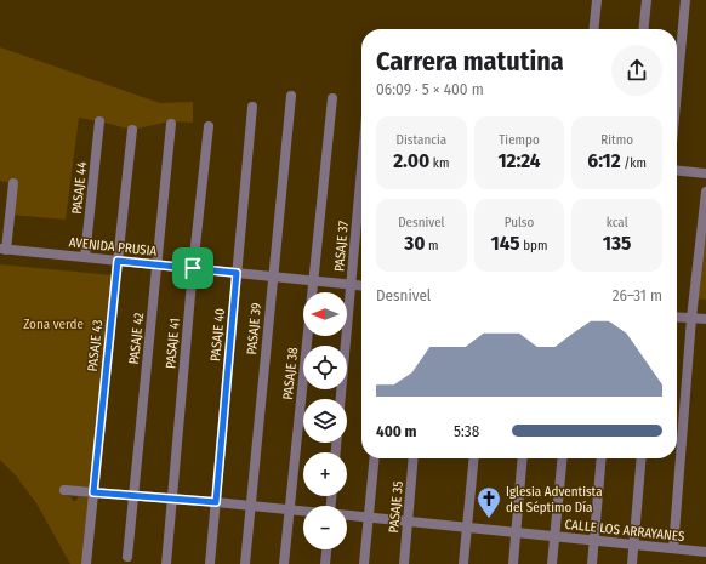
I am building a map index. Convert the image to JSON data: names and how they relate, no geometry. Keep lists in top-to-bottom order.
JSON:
{
  "streets": {
    "street": [
      "PASAJE 44",
      "AVENIDA PRUSIA",
      "PASAJE 37",
      "PASAJE 39",
      "PASAJE 40",
      "PASAJE 42",
      "PASAJE 41",
      "PASAJE 43",
      "PASAJE 38",
      "PASAJE 35",
      "CALLE LOS ARRAYANES"
    ]
  },
  "crossings": [
    ["PASAJE 44", "AVENIDA PRUSIA"],
    ["AVENIDA PRUSIA", "PASAJE 37"],
    ["AVENIDA PRUSIA", "PASAJE 39"],
    ["AVENIDA PRUSIA", "PASAJE 40"],
    ["AVENIDA PRUSIA", "PASAJE 42"],
    ["AVENIDA PRUSIA", "PASAJE 41"],
    ["AVENIDA PRUSIA", "PASAJE 43"],
    ["AVENIDA PRUSIA", "PASAJE 38"],
    ["PASAJE 35", "CALLE LOS ARRAYANES"]
  ],
  "parks": ["Zona verde"],
  "places": {
    "church": ["Iglesia Adventista del Séptimo Día"]
  },
  "north": "left",
  "page": {
    "heading": ["Carrera matutina", "06:09 · 5 × 400 m"],
    "stats": [
      ["Distancia", "2.00 km"],
      ["Tiempo", "12:24"],
      ["Ritmo", "6:12 /km"],
      ["Desnivel", "30 m"],
      ["Pulso", "145 bpm"],
      ["kcal", "135"]
    ],
    "chart": ["Desnivel", "26–31 m"],
    "map_buttons": ["+", "−"],
    "list": [
      {
        "name": "400 m",
        "note": "5:38"
      }
    ]
  }
}
